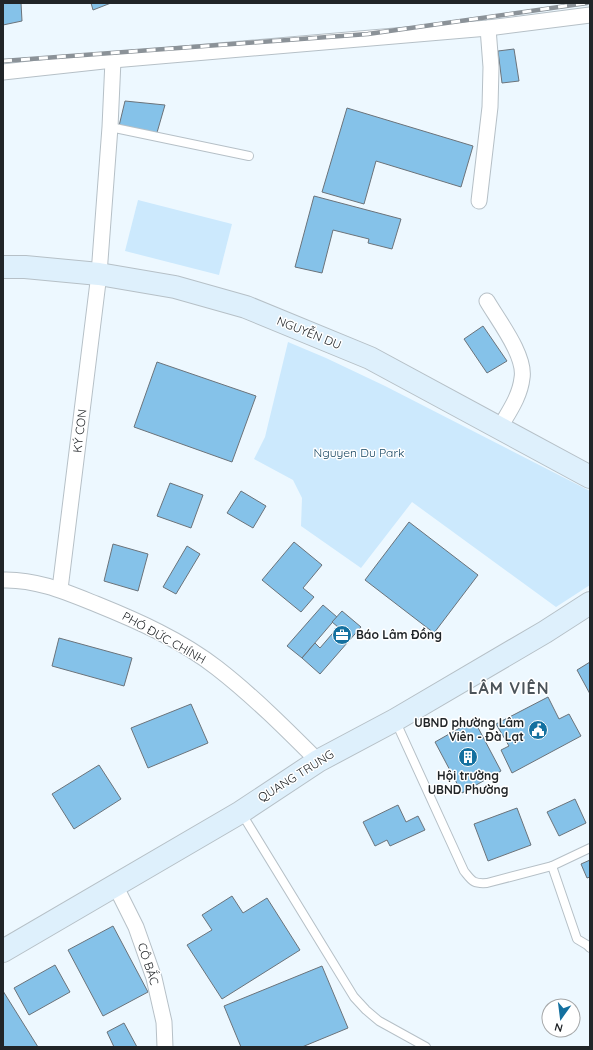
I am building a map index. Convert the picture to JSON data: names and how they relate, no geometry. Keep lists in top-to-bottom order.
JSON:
{
  "streets": {
    "main road": ["NGUYỄN DU", "QUANG TRUNG"],
    "street": ["KÝ CON", "PHÓ ĐỨC CHÍNH", "CÔ BẮC"]
  },
  "crossings": [
    ["NGUYỄN DU", "KÝ CON"],
    ["KÝ CON", "PHÓ ĐỨC CHÍNH"],
    ["PHÓ ĐỨC CHÍNH", "QUANG TRUNG"],
    ["QUANG TRUNG", "CÔ BẮC"]
  ],
  "districts": ["LÂM VIÊN"],
  "parks": ["Nguyen Du Park"],
  "places": {
    "office": ["Báo Lâm Đồng"],
    "public building": ["UBND phường Lâm Viên - Đà Lạt"],
    "building": ["Hội trường UBND Phường"]
  },
  "north": "bottom"
}
